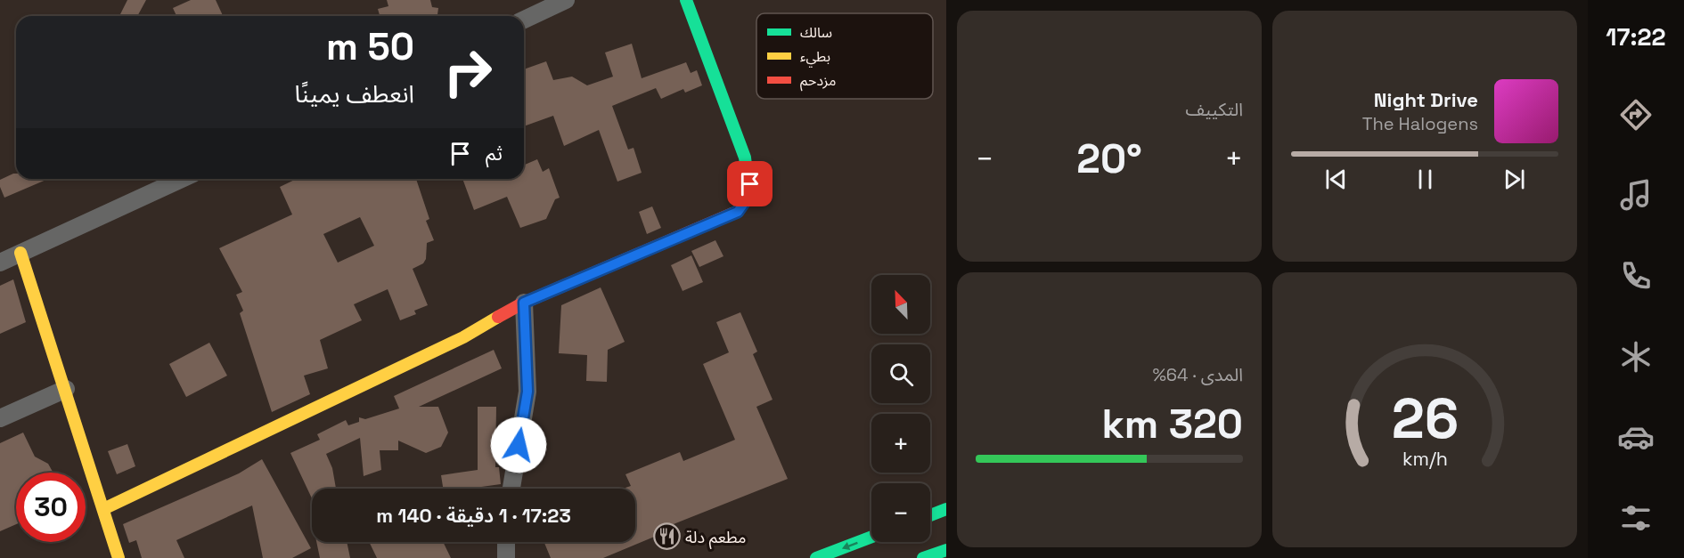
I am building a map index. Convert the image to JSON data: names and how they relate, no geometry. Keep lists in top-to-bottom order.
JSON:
{
  "places": {
    "restaurant": ["مطعم دلة"]
  },
  "legend": ["سالك", "بطيء", "مزدحم"],
  "north": "top left",
  "page": {
    "tabs": "17:22",
    "tile": [
      "التكييف",
      ["المدى · 64%", "320 km"]
    ],
    "turn": ["50 m", "انعطف يمينًا"],
    "song": ["Night Drive", "The Halogens"],
    "then": "ثم",
    "heat": ["−", "20°", "+"],
    "map_buttons": ["+", "−"],
    "limit": "30",
    "trip": "17:23 · 1 دقيقة · 140 m",
    "gauge": ["26", "km/h"]
  }
}
